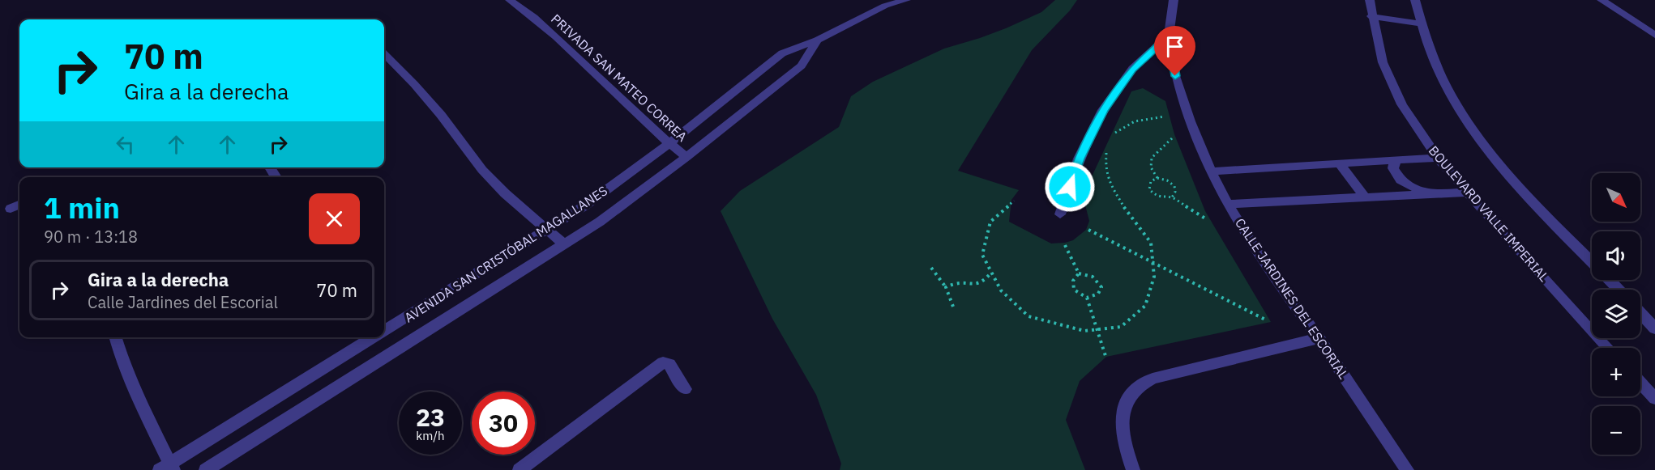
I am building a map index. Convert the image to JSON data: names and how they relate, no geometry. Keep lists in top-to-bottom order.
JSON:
{
  "streets": {
    "street": [
      "PRIVADA SAN MATEO CORREA",
      "BOULEVARD VALLE IMPERIAL",
      "AVENIDA SAN CRISTÓBAL MAGALLANES",
      "CALLE JARDINES DEL ESCORIAL"
    ]
  },
  "crossings": [
    ["PRIVADA SAN MATEO CORREA", "AVENIDA SAN CRISTÓBAL MAGALLANES"]
  ],
  "north": "bottom right",
  "page": {
    "turn": ["70 m", "Gira a la derecha"],
    "map_buttons": ["+", "−"],
    "heading": ["1 min", "90 m · 13:18"],
    "list": [
      {
        "name": "Gira a la derecha",
        "note": "Calle Jardines del Escorial",
        "value": "70 m"
      }
    ],
    "speed": "23 km/h",
    "limit": "30"
  }
}
